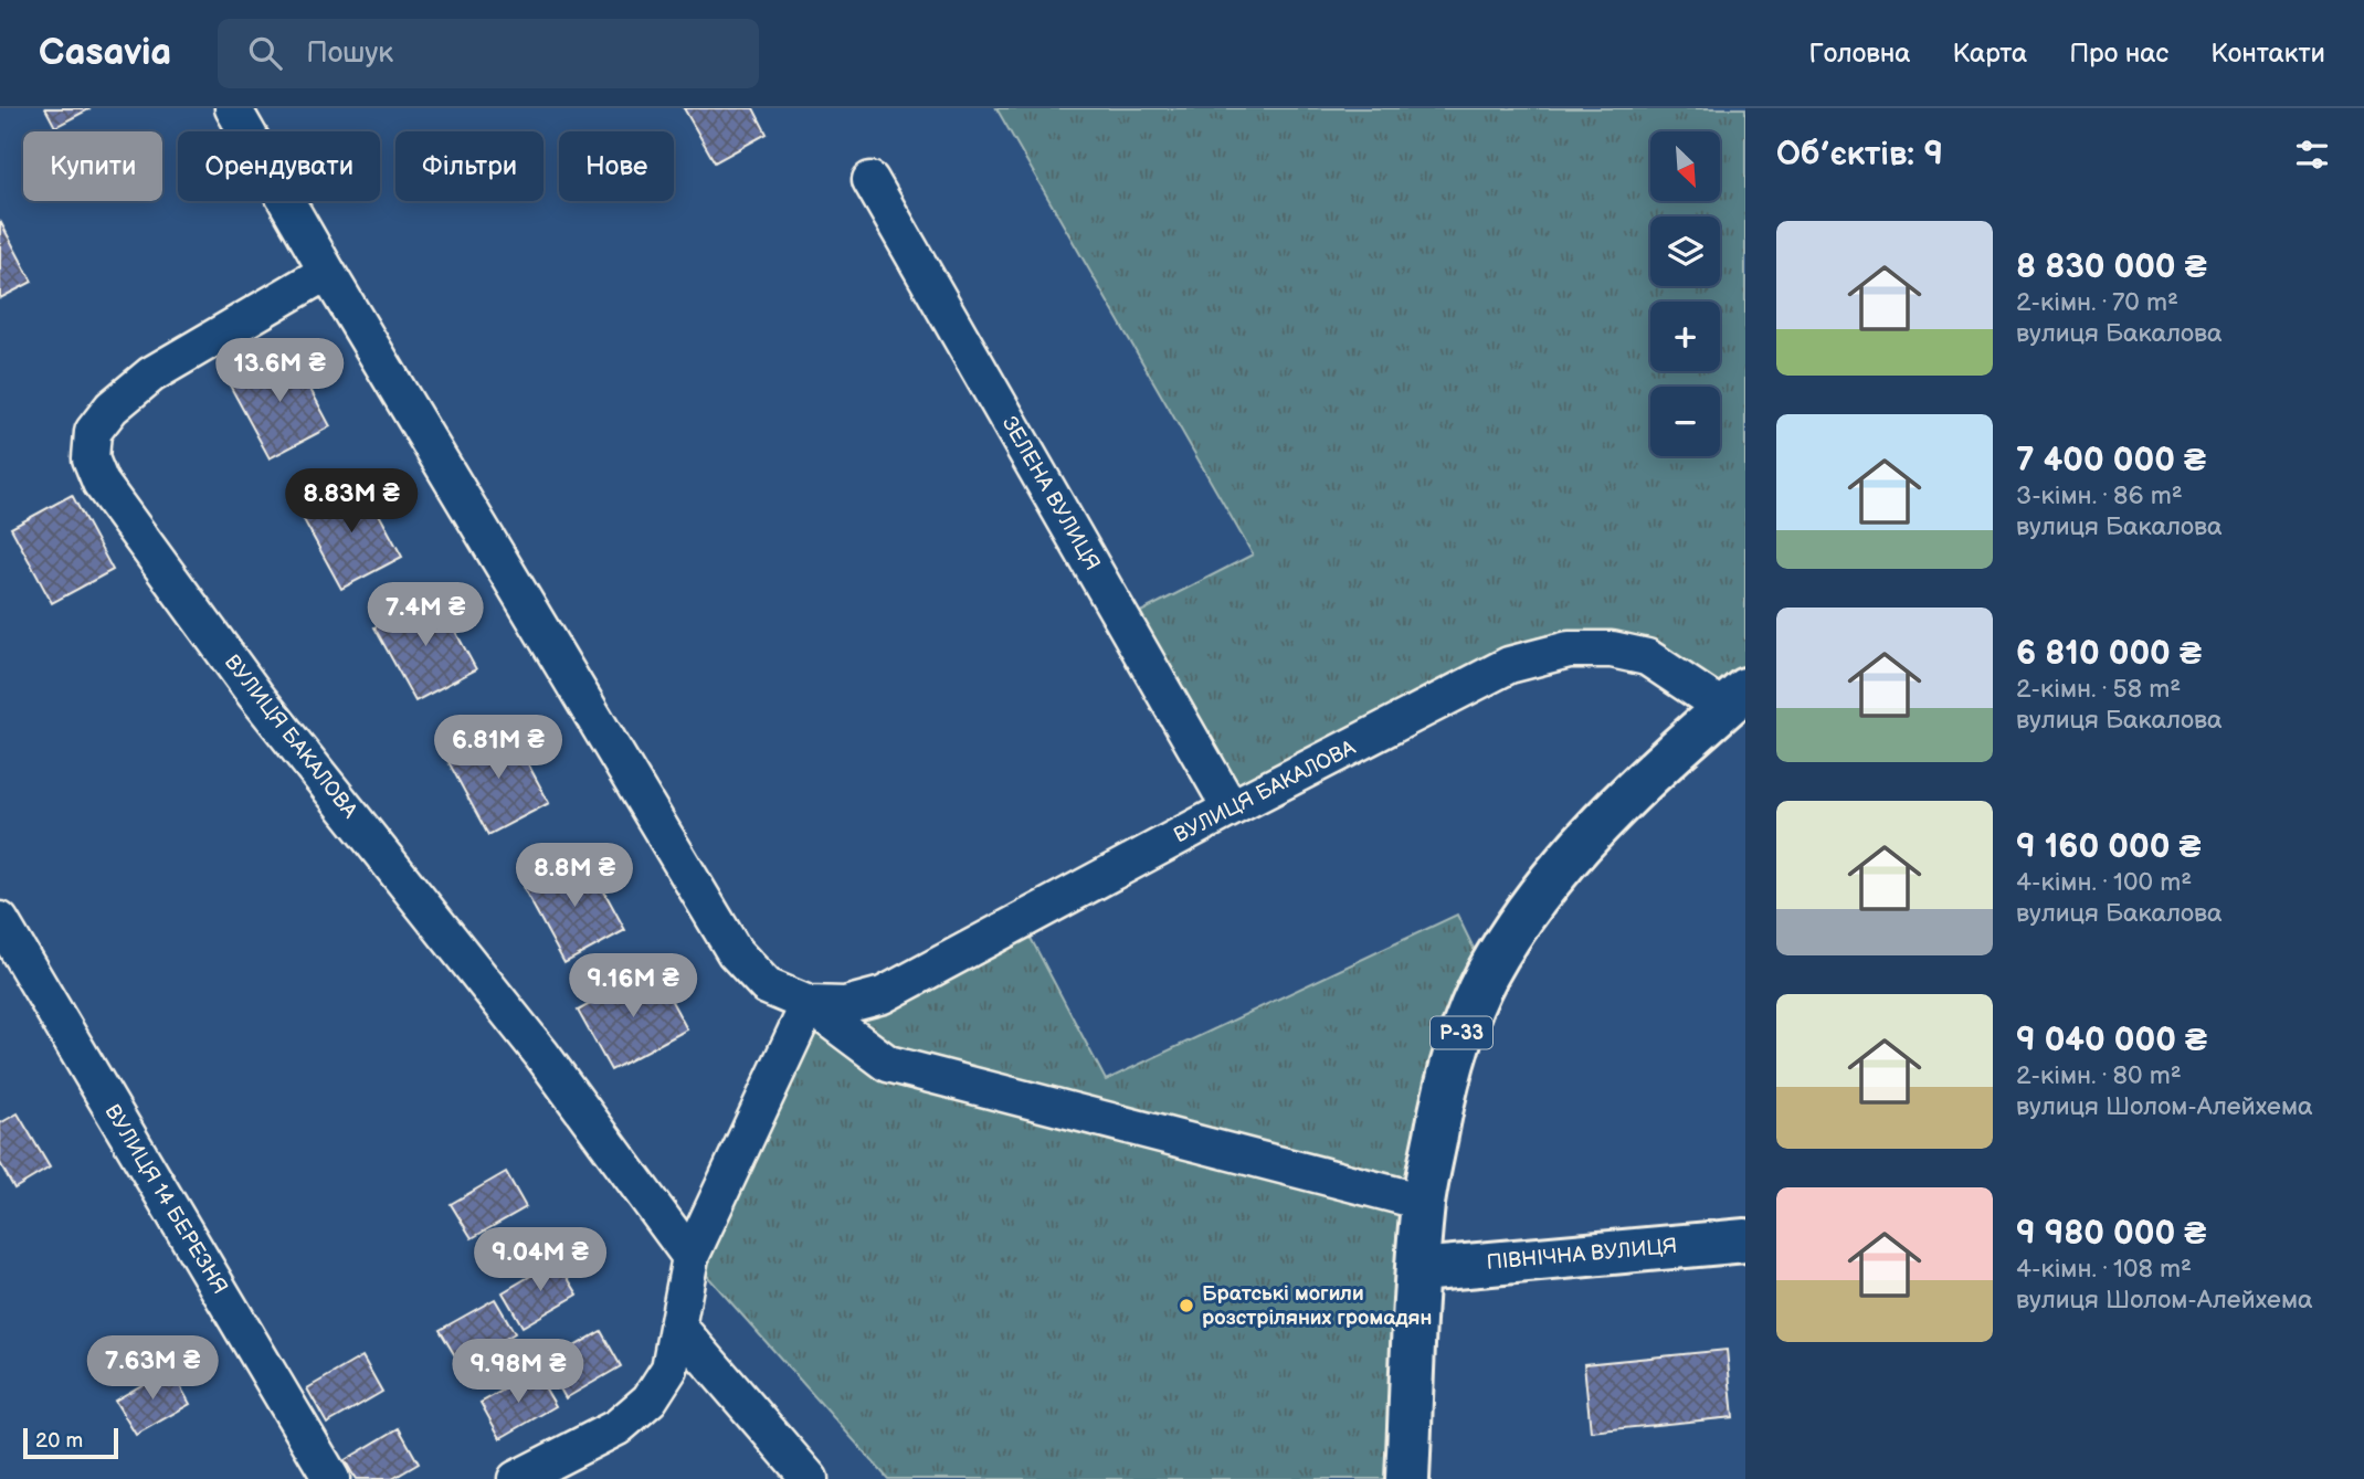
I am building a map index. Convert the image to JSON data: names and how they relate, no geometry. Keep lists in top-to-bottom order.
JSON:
{
  "streets": {
    "main road": ["Р-33", "ПІВНІЧНА ВУЛИЦЯ"],
    "street": ["ЗЕЛЕНА ВУЛИЦЯ", "ВУЛИЦЯ БАКАЛОВА", "ВУЛИЦЯ 14 БЕРЕЗНЯ"]
  },
  "crossings": [
    ["ЗЕЛЕНА ВУЛИЦЯ", "ВУЛИЦЯ БАКАЛОВА"],
    ["ВУЛИЦЯ БАКАЛОВА", "Р-33"],
    ["Р-33", "ПІВНІЧНА ВУЛИЦЯ"]
  ],
  "places": ["Братські могили розстріляних громадян"],
  "scale_bar": "20 m",
  "north": "bottom right",
  "page": {
    "header": "Casavia",
    "search": "Пошук",
    "nav": [
      "Головна",
      "Карта",
      "Про нас",
      "Контакти"
    ],
    "heading": "Об’єктів: 9",
    "map_buttons": ["+", "−"],
    "chip": [
      "Купити",
      "Орендувати",
      "Фільтри",
      "Нове"
    ],
    "list": [
      {
        "name": "8 830 000 ₴",
        "note": "2-кімн. · 70 m² · вулиця Бакалова"
      },
      {
        "name": "7 400 000 ₴",
        "note": "3-кімн. · 86 m² · вулиця Бакалова"
      },
      {
        "name": "6 810 000 ₴",
        "note": "2-кімн. · 58 m² · вулиця Бакалова"
      },
      {
        "name": "9 160 000 ₴",
        "note": "4-кімн. · 100 m² · вулиця Бакалова"
      },
      {
        "name": "9 040 000 ₴",
        "note": "2-кімн. · 80 m² · вулиця Шолом-Алейхема"
      },
      {
        "name": "9 980 000 ₴",
        "note": "4-кімн. · 108 m² · вулиця Шолом-Алейхема"
      }
    ],
    "price": [
      "13.6M ₴",
      "8.83M ₴",
      "7.4M ₴",
      "6.81M ₴",
      "8.8M ₴",
      "9.16M ₴",
      "9.04M ₴",
      "7.63M ₴",
      "9.98M ₴"
    ],
    "scale": "20 m"
  }
}
